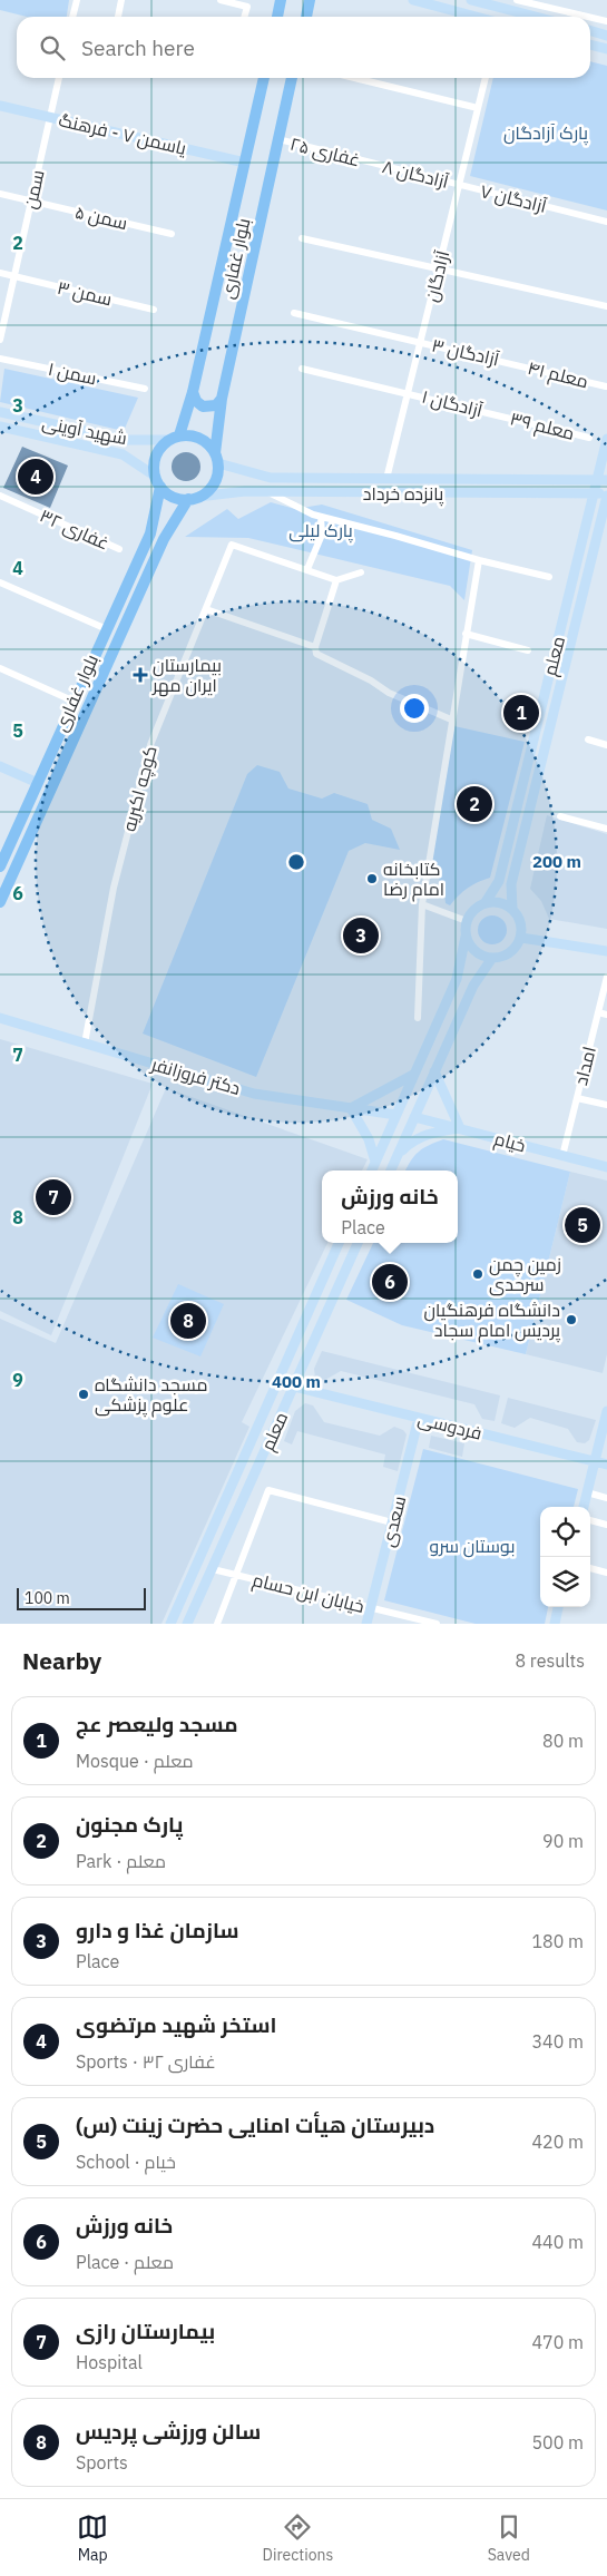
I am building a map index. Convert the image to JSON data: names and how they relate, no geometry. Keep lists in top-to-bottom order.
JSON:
{
  "streets": {
    "main road": [
      "یاسمن ۷ - فرهنگ",
      "بلوار غفاری",
      "شهید آوینی",
      "پانزده خرداد",
      "معلم",
      "دکتر فروزانفر",
      "خیام",
      "فردوسی",
      "سعدی"
    ],
    "street": [
      "غفاری ۲۵",
      "آزادگان ۸",
      "سمن",
      "آزادگان ۷",
      "سمن ۵",
      "آزادگان",
      "سمن ۳",
      "آزادگان ۳",
      "سمن ۱",
      "معلم ۴۱",
      "آزادگان ۱",
      "معلم ۳۹",
      "غفاری ۳۲",
      "کوچه اکبریه",
      "امداد",
      "خیابان ابن حسام"
    ]
  },
  "crossings": [
    ["یاسمن ۷ - فرهنگ", "سمن"],
    ["یاسمن ۷ - فرهنگ", "بلوار غفاری"],
    ["غفاری ۲۵", "آزادگان ۸"],
    ["غفاری ۲۵", "بلوار غفاری"],
    ["آزادگان ۸", "آزادگان ۷"],
    ["آزادگان ۸", "آزادگان"],
    ["سمن", "سمن ۵"],
    ["سمن", "سمن ۳"],
    ["آزادگان ۷", "آزادگان"],
    ["بلوار غفاری", "شهید آوینی"],
    ["بلوار غفاری", "پانزده خرداد"],
    ["آزادگان", "آزادگان ۳"],
    ["آزادگان", "آزادگان ۱"],
    ["آزادگان", "پانزده خرداد"],
    ["آزادگان ۳", "معلم ۴۱"],
    ["آزادگان ۱", "معلم ۳۹"],
    ["شهید آوینی", "پانزده خرداد"],
    ["پانزده خرداد", "معلم"],
    ["معلم", "فردوسی"],
    ["معلم", "خیابان ابن حسام"],
    ["کوچه اکبریه", "دکتر فروزانفر"],
    ["امداد", "خیام"],
    ["فردوسی", "سعدی"],
    ["سعدی", "خیابان ابن حسام"]
  ],
  "parks": ["پارک آزادگان", "پارک لیلی", "بوستان سرو"],
  "places": {
    "health": ["بیمارستان ایران مهر"],
    "other": [
      "کتابخانه امام رضا",
      "زمین چمن سرحدی",
      "دانشگاه فرهنگیان پردیس امام سجاد",
      "مسجد دانشگاه علوم پزشکی"
    ]
  },
  "scale_bar": "100 m",
  "page": {
    "search": "Search here",
    "pins": [
      "4",
      "1",
      "2",
      "3",
      "7",
      "5",
      "6",
      "8"
    ],
    "popup": ["خانه ورزش", "Place"],
    "scale": "100 m",
    "heading": ["Nearby", "8 results"],
    "list": [
      {
        "mark": "1",
        "name": "مسجد ولیعصر عج",
        "note": "Mosque · معلم",
        "value": "80 m"
      },
      {
        "mark": "2",
        "name": "پارک مجنون",
        "note": "Park · معلم",
        "value": "90 m"
      },
      {
        "mark": "3",
        "name": "سازمان غذا و دارو",
        "note": "Place",
        "value": "180 m"
      },
      {
        "mark": "4",
        "name": "استخر شهید مرتضوی",
        "note": "Sports · غفاری ۳۲",
        "value": "340 m"
      },
      {
        "mark": "5",
        "name": "دبیرستان هیأت امنایی حضرت زینت (س)",
        "note": "School · خیام",
        "value": "420 m"
      },
      {
        "mark": "6",
        "name": "خانه ورزش",
        "note": "Place · معلم",
        "value": "440 m"
      },
      {
        "mark": "7",
        "name": "بیمارستان رازی",
        "note": "Hospital",
        "value": "470 m"
      },
      {
        "mark": "8",
        "name": "سالن ورزشی پردیس",
        "note": "Sports",
        "value": "500 m"
      }
    ],
    "nav": ["Map", "Directions", "Saved"]
  },
  "grid": {
    "rows": [
      "2",
      "3",
      "4",
      "5",
      "6",
      "7",
      "8",
      "9"
    ]
  },
  "rings": ["200 m", "400 m"]
}
